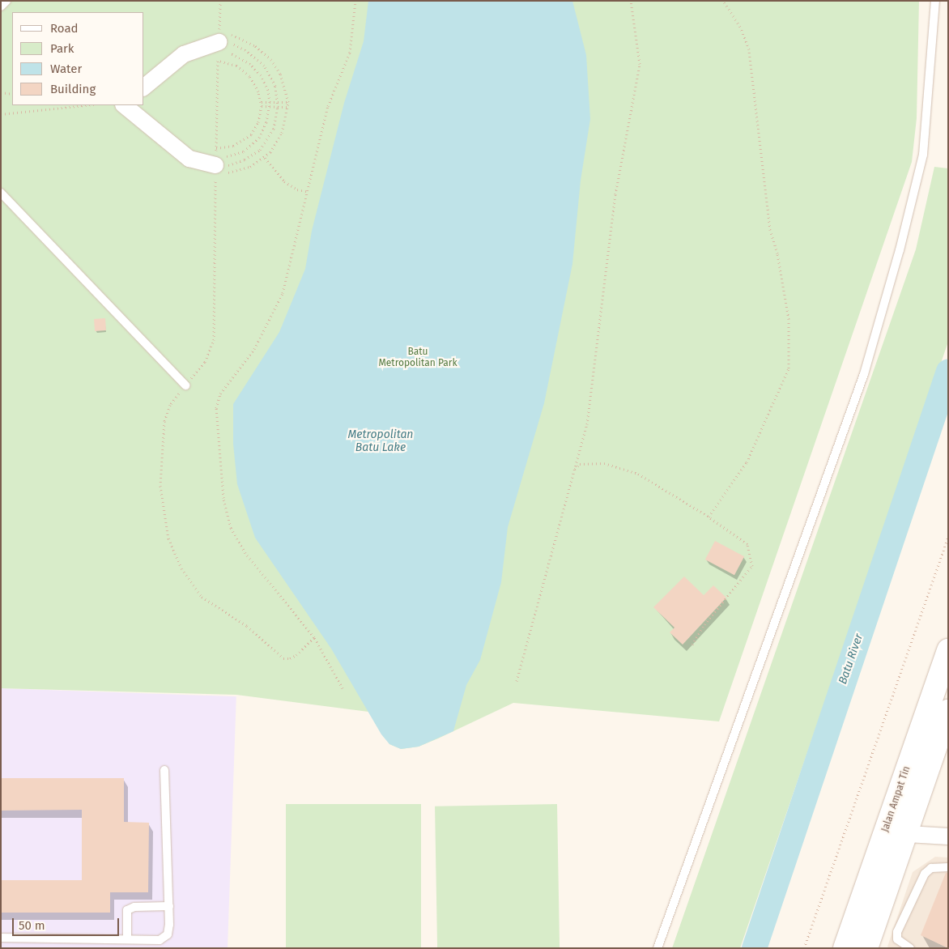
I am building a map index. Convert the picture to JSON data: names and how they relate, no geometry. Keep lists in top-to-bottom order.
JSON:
{
  "streets": {
    "street": ["Jalan Ampat Tin"]
  },
  "water": ["Metropolitan Batu Lake", "Batu River"],
  "parks": ["Batu Metropolitan Park"],
  "legend": [
    "Road",
    "Park",
    "Water",
    "Building"
  ],
  "scale_bar": "50 m"
}
